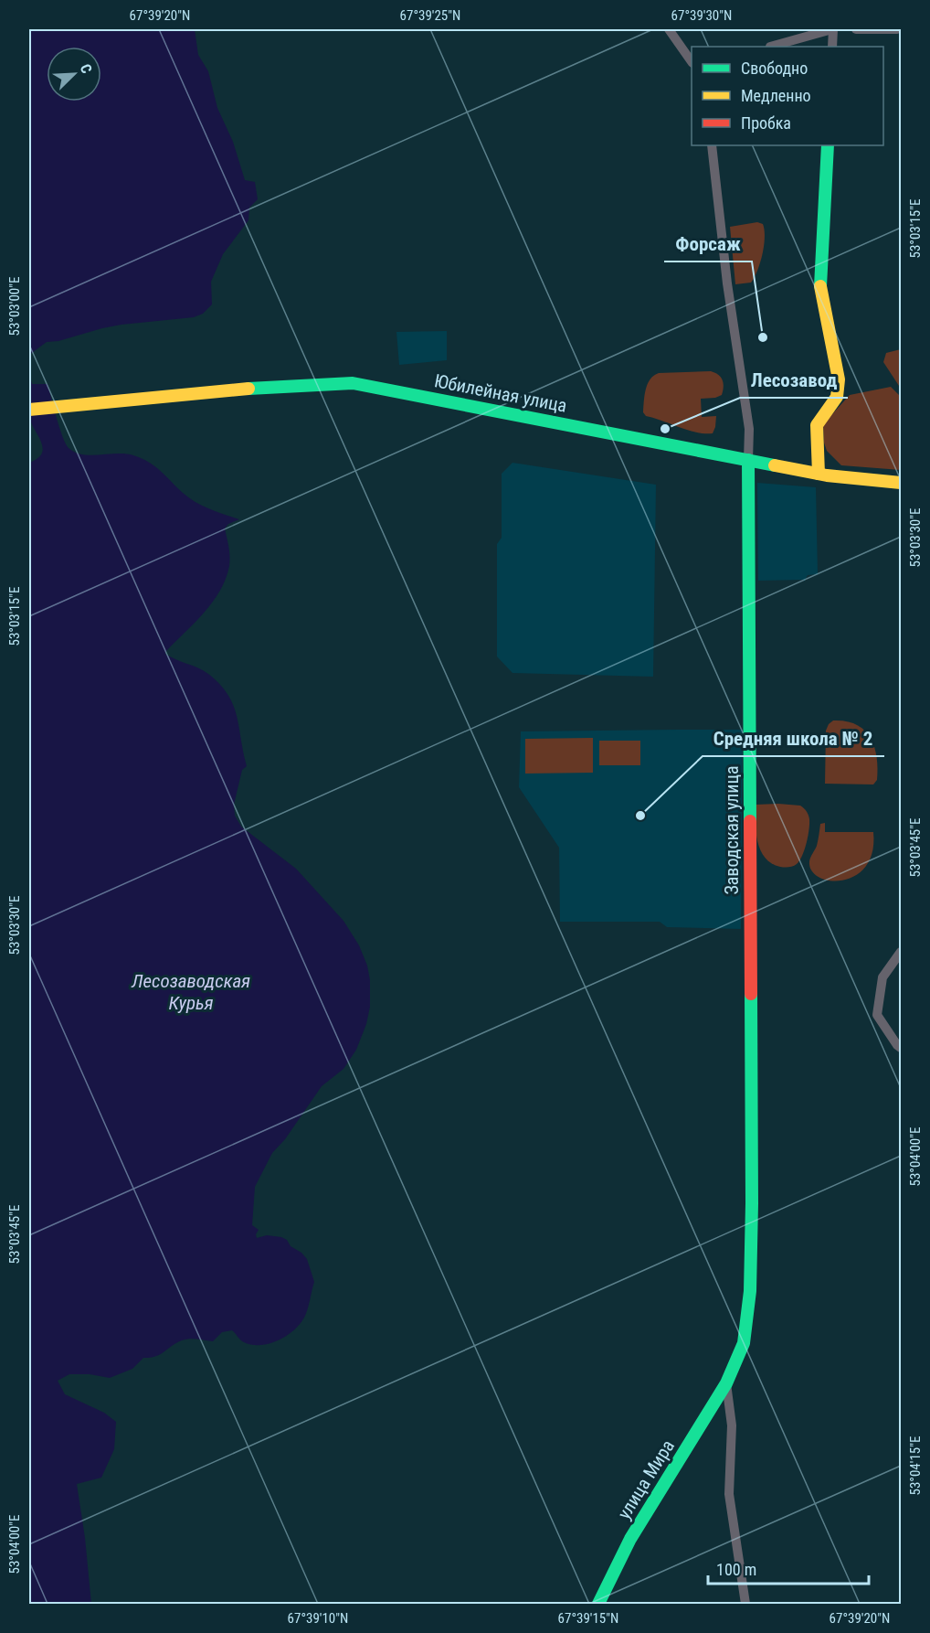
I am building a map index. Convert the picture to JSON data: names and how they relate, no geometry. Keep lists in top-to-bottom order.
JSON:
{
  "streets": {
    "street": ["Юбилейная улица", "Заводская улица", "улица Мира"]
  },
  "crossings": [
    ["Юбилейная улица", "Заводская улица"],
    ["Заводская улица", "улица Мира"]
  ],
  "water": ["Лесозаводская Курья"],
  "places": ["Форсаж", "Лесозавод", "Средняя школа № 2"],
  "legend": ["Свободно", "Медленно", "Пробка"],
  "scale_bar": "100 m",
  "north": "top right",
  "coordinates": [
    "67°39'20\"N",
    "67°39'25\"N",
    "67°39'30\"N",
    "53°03'15\"E",
    "53°03'00\"E",
    "53°03'30\"E",
    "53°03'45\"E",
    "53°04'00\"E",
    "53°04'15\"E",
    "67°39'10\"N",
    "67°39'15\"N"
  ]
}
